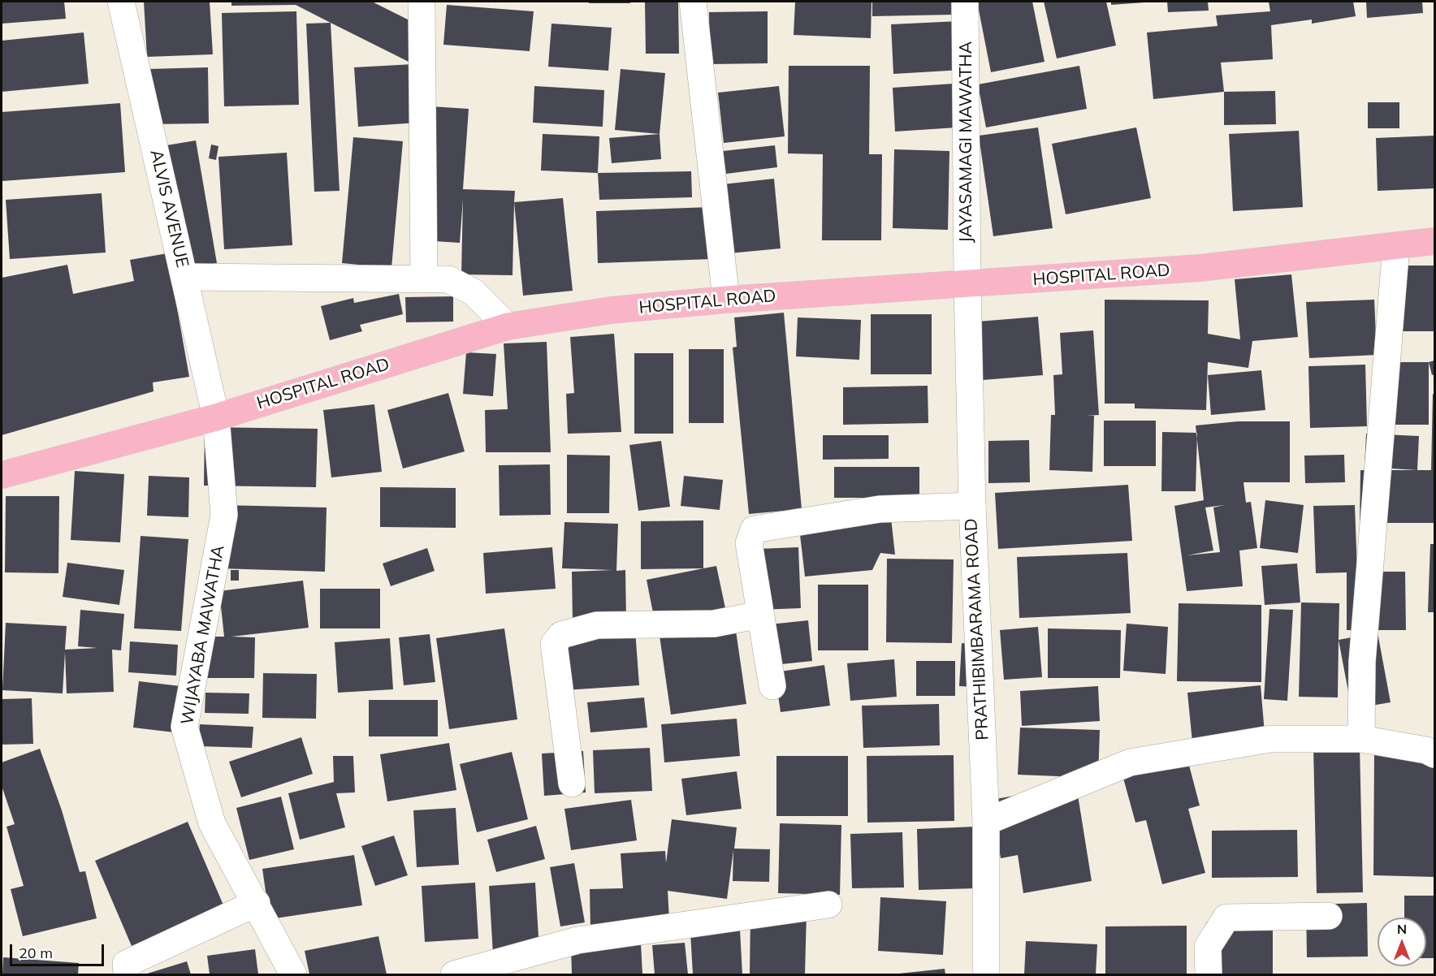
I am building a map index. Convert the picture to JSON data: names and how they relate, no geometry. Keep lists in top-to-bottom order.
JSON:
{
  "streets": {
    "main road": ["HOSPITAL ROAD"],
    "street": [
      "JAYASAMAGI MAWATHA",
      "ALVIS AVENUE",
      "PRATHIBIMBARAMA ROAD",
      "WIJAYABA MAWATHA"
    ]
  },
  "crossings": [
    ["JAYASAMAGI MAWATHA", "HOSPITAL ROAD"],
    ["JAYASAMAGI MAWATHA", "PRATHIBIMBARAMA ROAD"],
    ["ALVIS AVENUE", "HOSPITAL ROAD"],
    ["ALVIS AVENUE", "WIJAYABA MAWATHA"],
    ["HOSPITAL ROAD", "PRATHIBIMBARAMA ROAD"],
    ["HOSPITAL ROAD", "WIJAYABA MAWATHA"]
  ],
  "scale_bar": "20 m",
  "north": "top"
}
